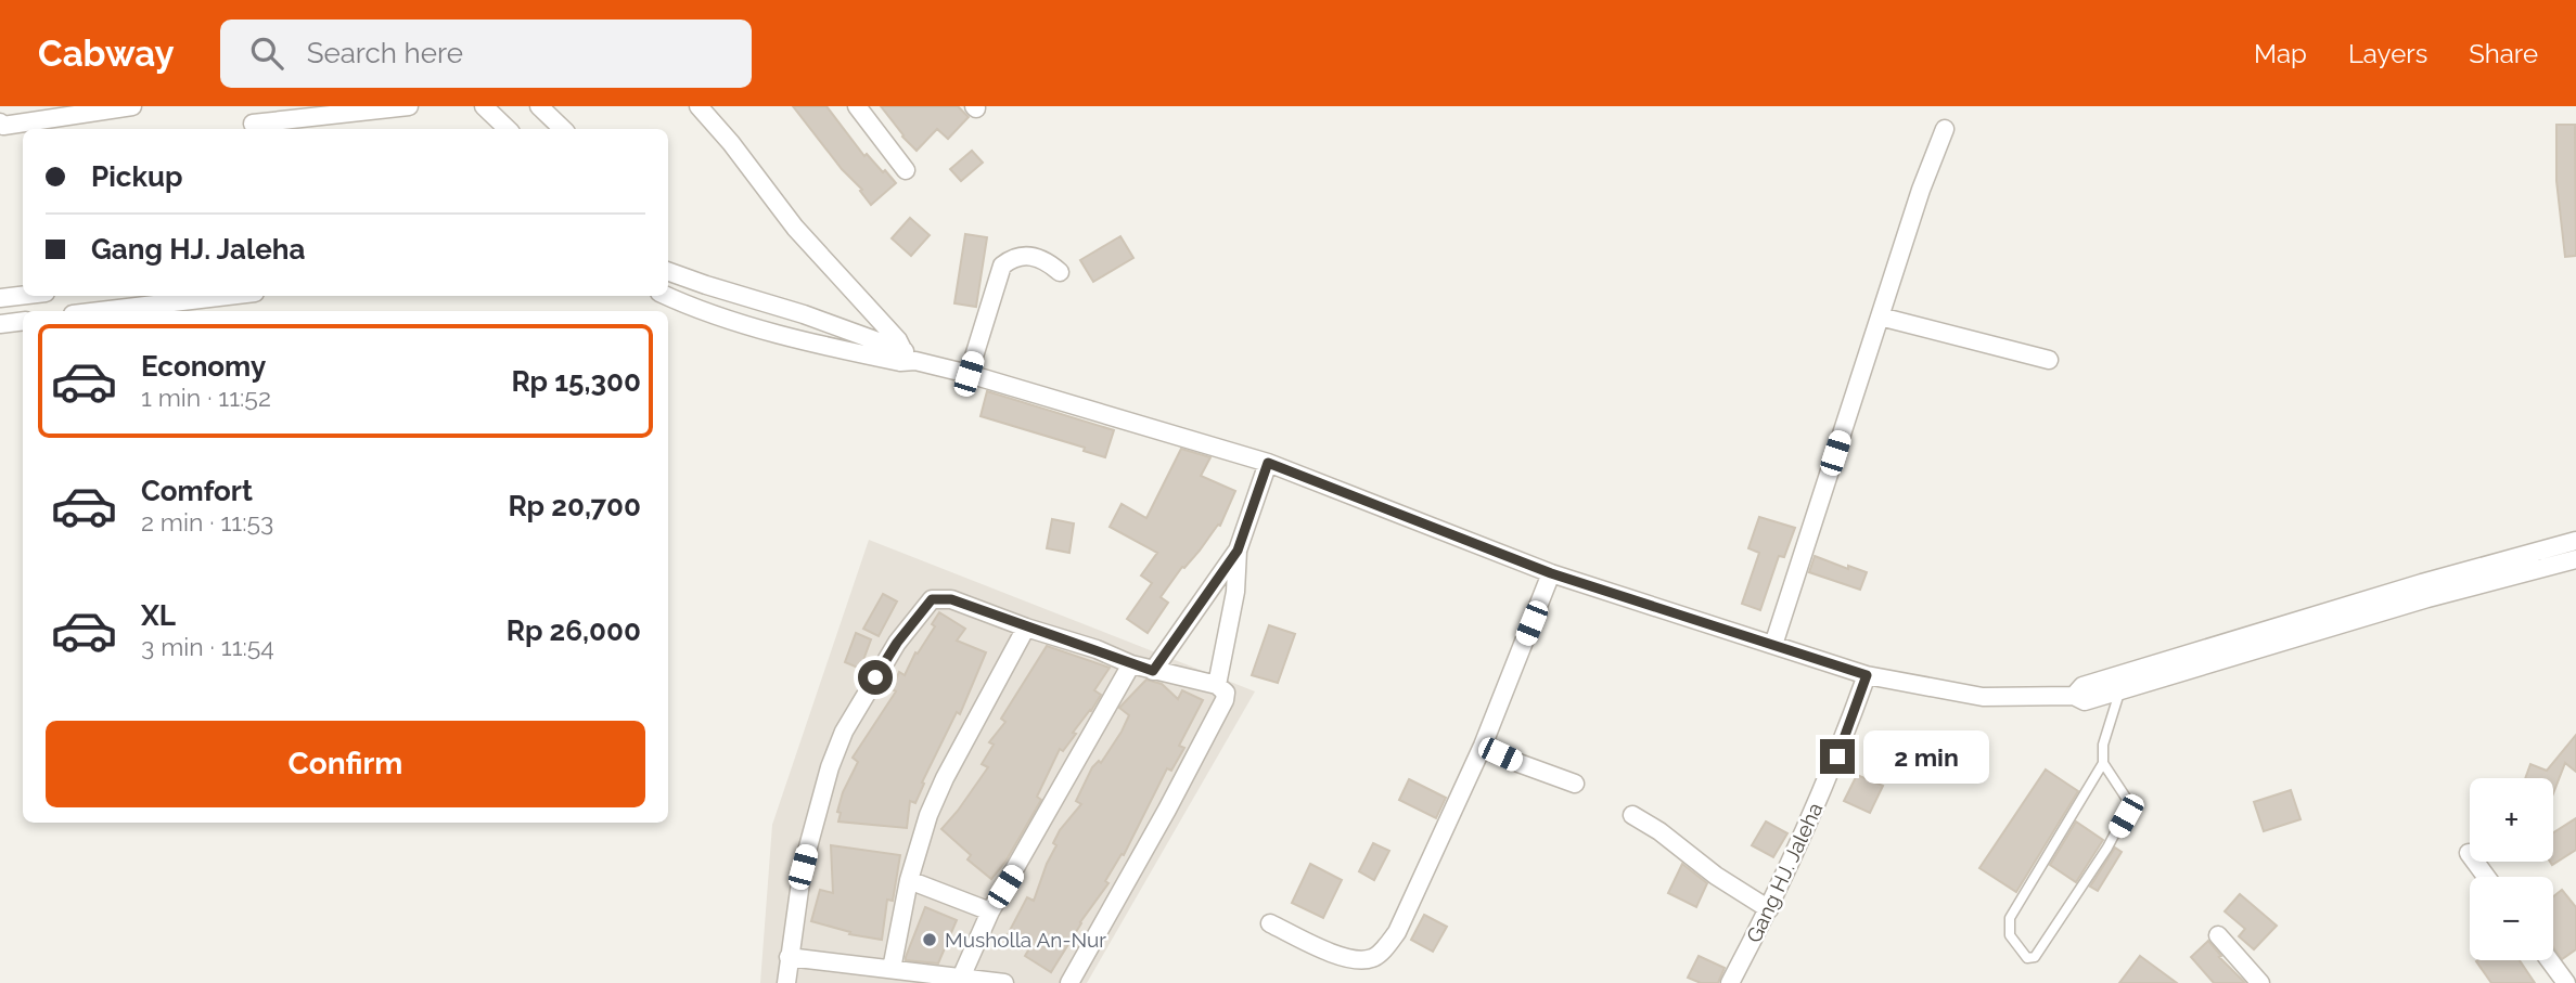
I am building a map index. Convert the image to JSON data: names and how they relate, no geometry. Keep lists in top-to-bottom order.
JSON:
{
  "streets": {
    "street": ["Gang HJ. Jaleha"]
  },
  "places": ["Musholla An-Nur"],
  "page": {
    "header": "Cabway",
    "search": "Search here",
    "nav": ["Map", "Layers", "Share"],
    "banner": ["Pickup", "Gang HJ. Jaleha"],
    "list": [
      {
        "name": "Economy",
        "note": "1 min · 11:52",
        "value": "Rp 15,300"
      },
      {
        "name": "Comfort",
        "note": "2 min · 11:53",
        "value": "Rp 20,700"
      },
      {
        "name": "XL",
        "note": "3 min · 11:54",
        "value": "Rp 26,000"
      }
    ],
    "buttons": "Confirm",
    "bubble": "2 min",
    "map_buttons": ["+", "−"]
  }
}
